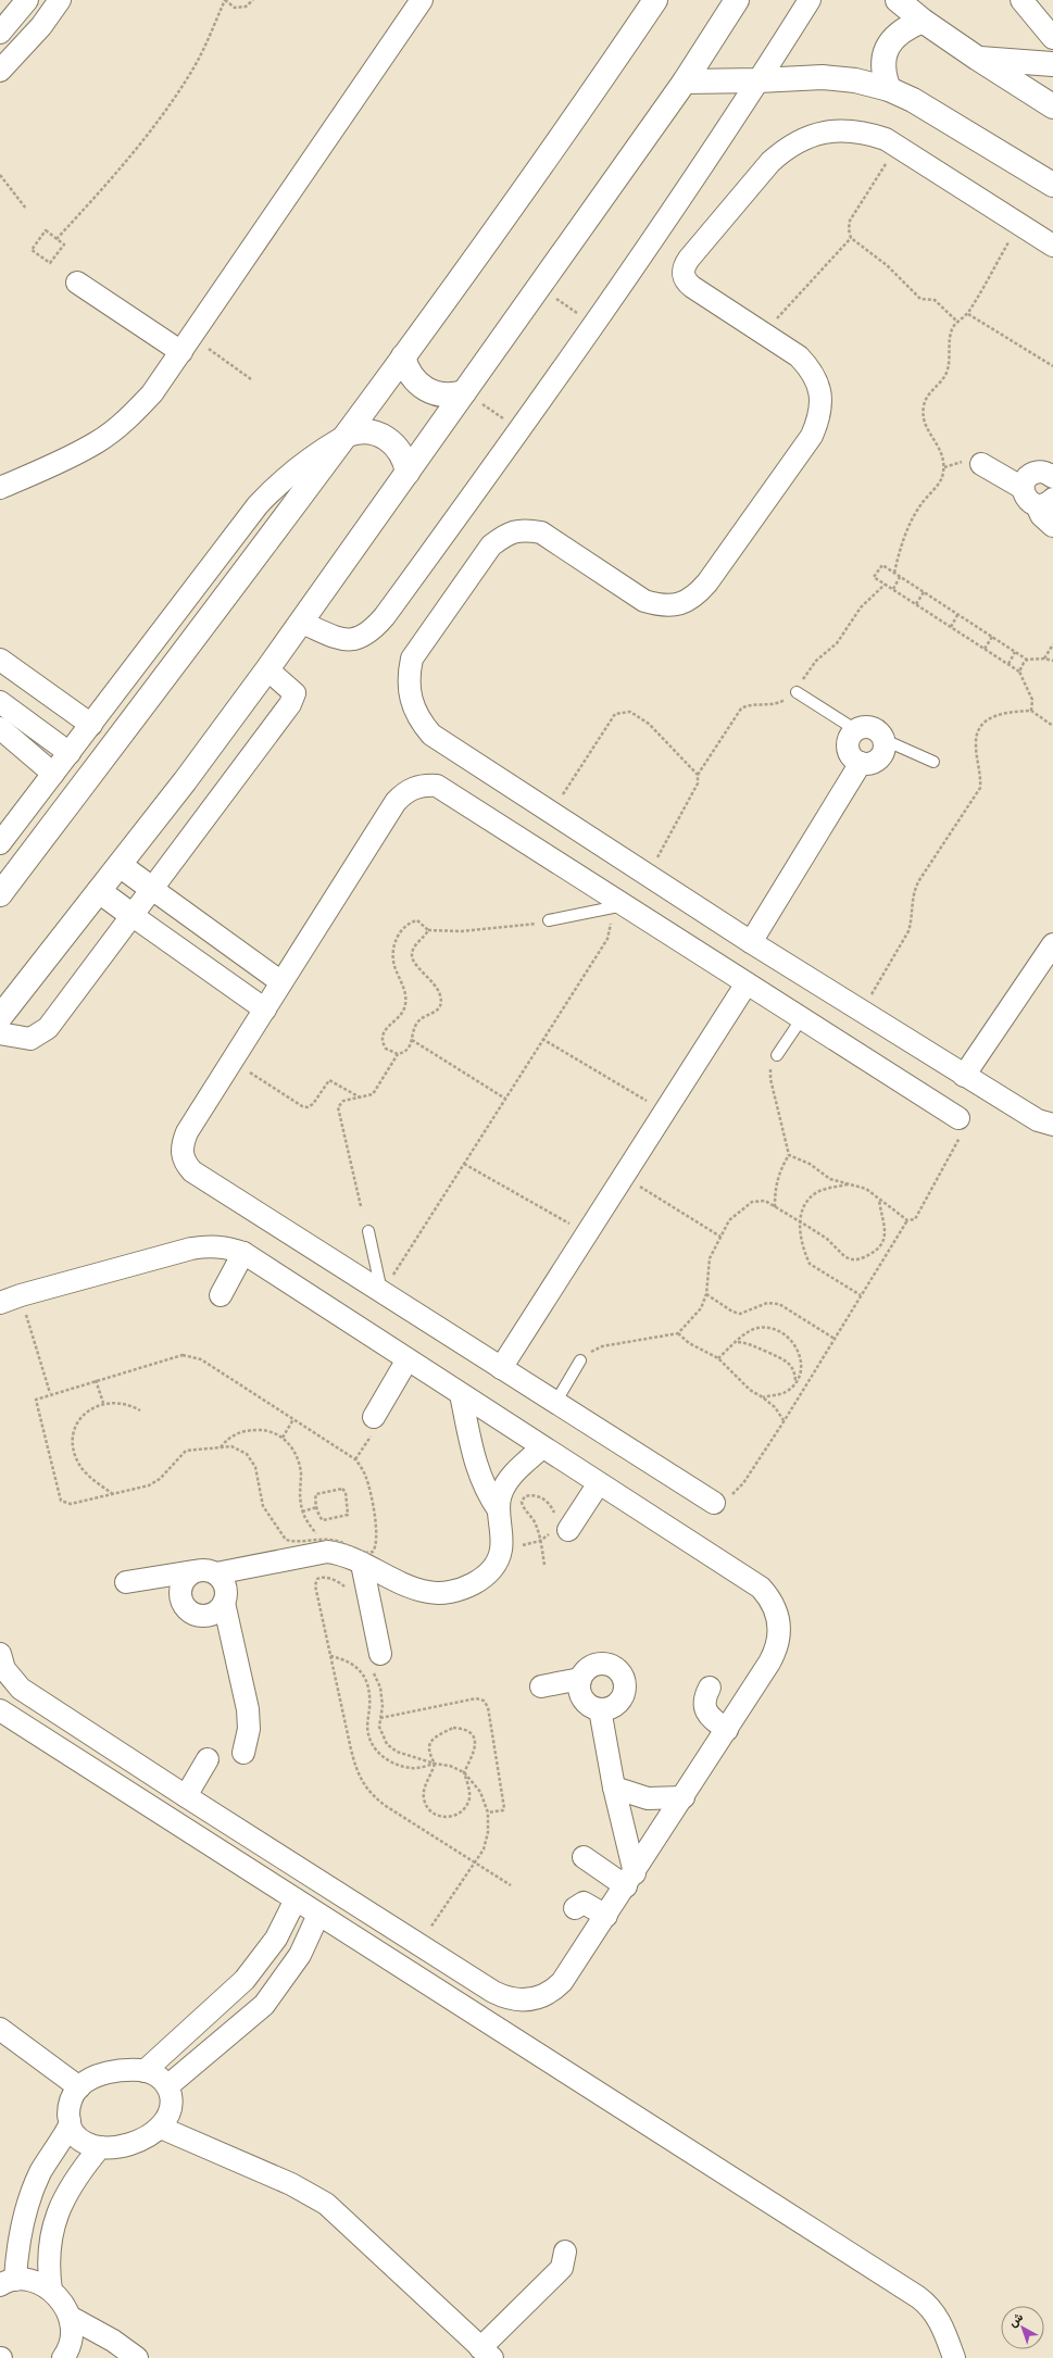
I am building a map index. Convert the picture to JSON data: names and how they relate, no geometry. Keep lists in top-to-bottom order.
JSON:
{
  "north": "top left"
}
